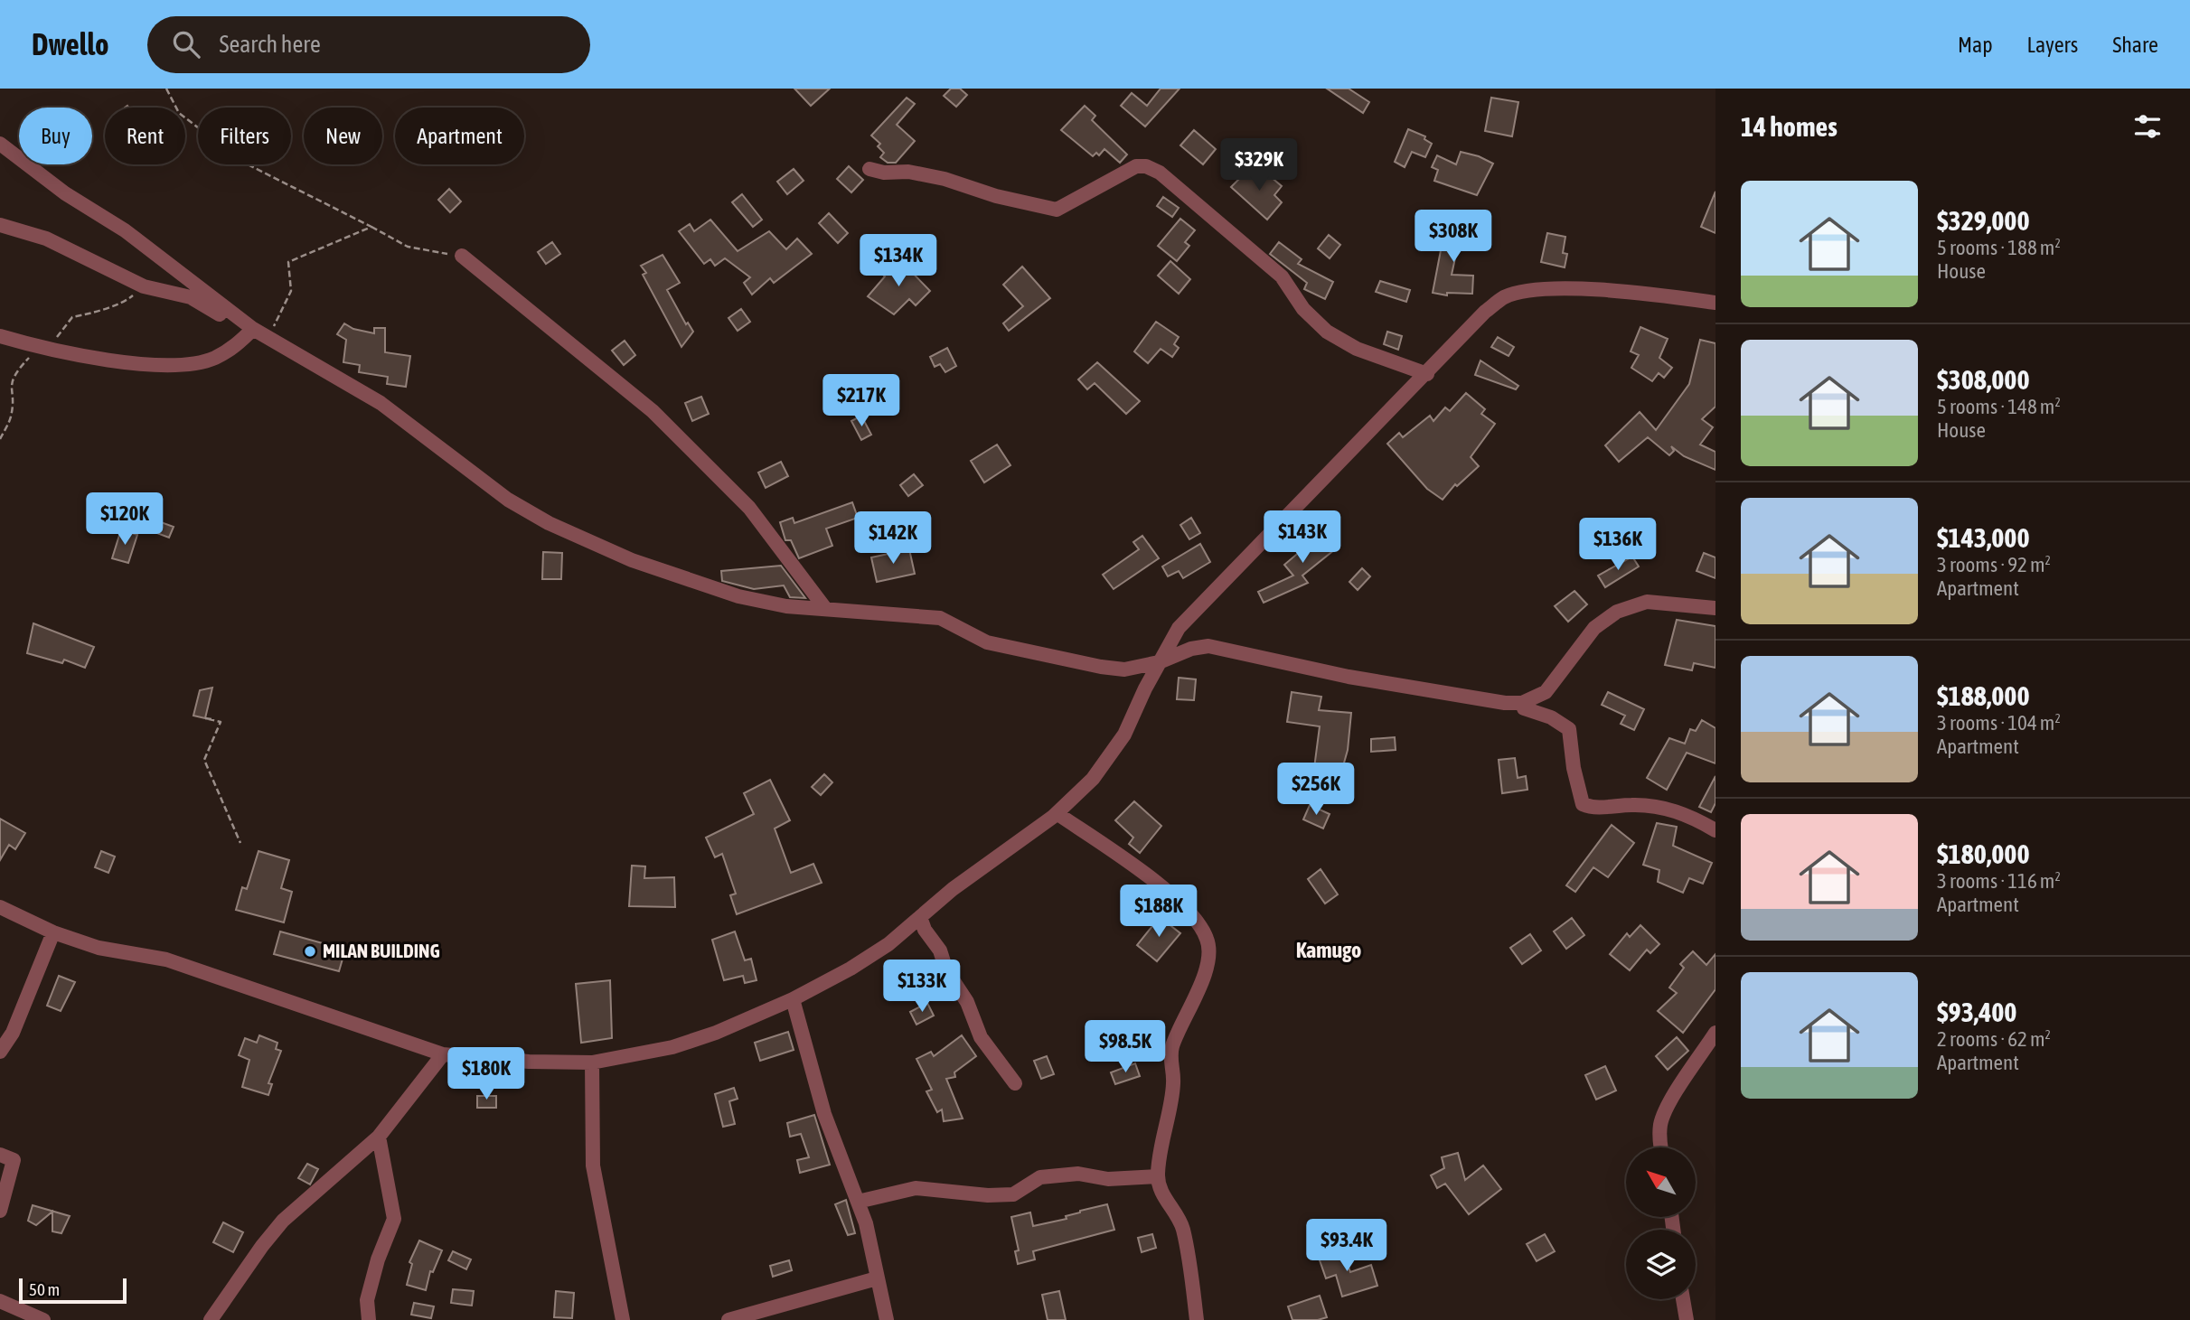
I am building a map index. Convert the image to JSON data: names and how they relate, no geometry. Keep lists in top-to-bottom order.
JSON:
{
  "districts": ["Kamugo"],
  "places": ["MILAN BUILDING"],
  "scale_bar": "50 m",
  "north": "top left",
  "page": {
    "header": "Dwello",
    "search": "Search here",
    "nav": ["Map", "Layers", "Share"],
    "heading": "14 homes",
    "chip": [
      "Buy",
      "Rent",
      "Filters",
      "New",
      "Apartment"
    ],
    "price": [
      "$329K",
      "$308K",
      "$134K",
      "$217K",
      "$120K",
      "$143K",
      "$142K",
      "$136K",
      "$256K",
      "$188K",
      "$133K",
      "$98.5K",
      "$180K",
      "$93.4K"
    ],
    "list": [
      {
        "name": "$329,000",
        "note": "5 rooms · 188 m² · House"
      },
      {
        "name": "$308,000",
        "note": "5 rooms · 148 m² · House"
      },
      {
        "name": "$143,000",
        "note": "3 rooms · 92 m² · Apartment"
      },
      {
        "name": "$188,000",
        "note": "3 rooms · 104 m² · Apartment"
      },
      {
        "name": "$180,000",
        "note": "3 rooms · 116 m² · Apartment"
      },
      {
        "name": "$93,400",
        "note": "2 rooms · 62 m² · Apartment"
      }
    ],
    "scale": "50 m"
  }
}
